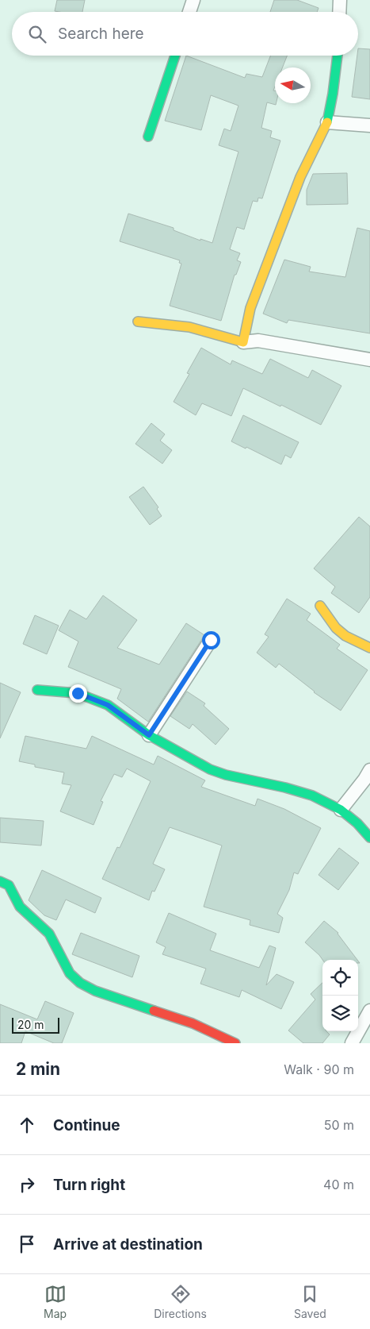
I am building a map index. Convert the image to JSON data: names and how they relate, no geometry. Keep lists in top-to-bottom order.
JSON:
{
  "scale_bar": "20 m",
  "north": "left",
  "page": {
    "search": "Search here",
    "scale": "20 m",
    "heading": ["2 min", "Walk · 90 m"],
    "list": [
      ["Continue", "50 m"],
      ["Turn right", "40 m"],
      "Arrive at destination"
    ],
    "nav": ["Map", "Directions", "Saved"]
  }
}
